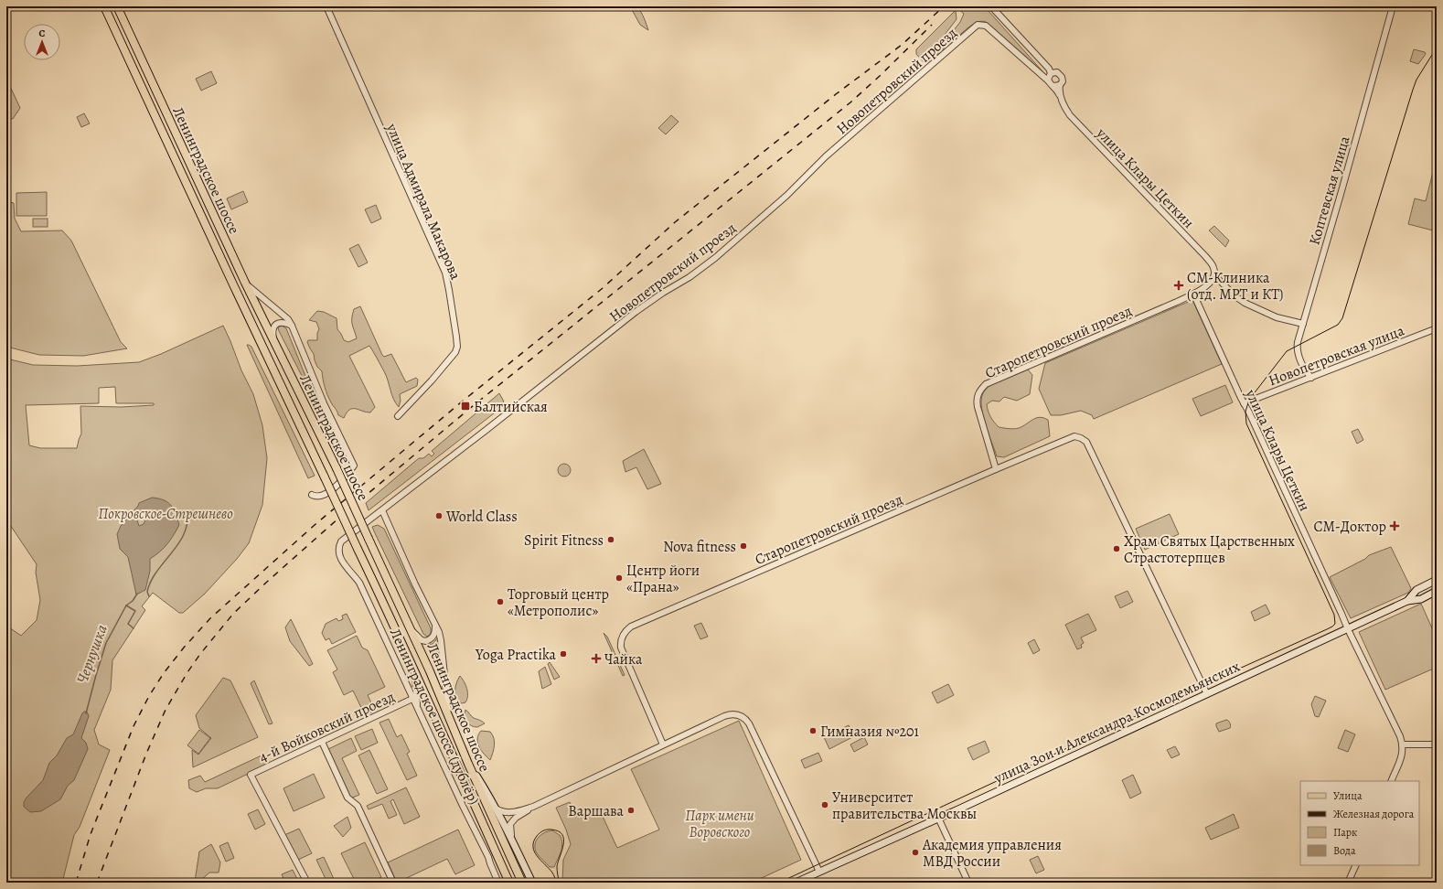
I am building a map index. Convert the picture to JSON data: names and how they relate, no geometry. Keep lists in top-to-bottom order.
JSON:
{
  "streets": {
    "main road": ["Ленинградское шоссе", "Ленинградское шоссе (дублёр)", "улица Зои и Александра Космодемьянских"],
    "street": [
      "Новопетровский проезд",
      "улица Клары Цеткин",
      "Коптевская улица",
      "улица Адмирала Макарова",
      "Старопетровский проезд",
      "Новопетровская улица",
      "4-й Войковский проезд"
    ]
  },
  "crossings": [
    ["Новопетровский проезд", "улица Клары Цеткин"],
    ["Новопетровский проезд", "Ленинградское шоссе (дублёр)"],
    ["Ленинградское шоссе", "Ленинградское шоссе (дублёр)"],
    ["улица Клары Цеткин", "Коптевская улица"],
    ["улица Клары Цеткин", "Старопетровский проезд"],
    ["улица Клары Цеткин", "Новопетровская улица"],
    ["улица Клары Цеткин", "улица Зои и Александра Космодемьянских"],
    ["Коптевская улица", "Новопетровская улица"],
    ["Ленинградское шоссе (дублёр)", "4-й Войковский проезд"]
  ],
  "water": ["Чернушка"],
  "parks": ["Покровское-Стрешнево", "Парк имени Воровского"],
  "places": {
    "health": ["СМ-Клиника (отд. МРТ и КТ)", "СМ-Доктор", "Чайка"],
    "transit": ["Балтийская"],
    "other": [
      "World Class",
      "Spirit Fitness",
      "Nova fitness",
      "Храм Святых Царственных Страстотерпцев",
      "Центр йоги «Прана»",
      "Торговый центр «Метрополис»",
      "Yoga Practika",
      "Гимназия №201",
      "Университет правительства Москвы",
      "Варшава",
      "Академия управления МВД России"
    ]
  },
  "legend": [
    "Улица",
    "Железная дорога",
    "Парк",
    "Вода"
  ],
  "north": "top"
}
